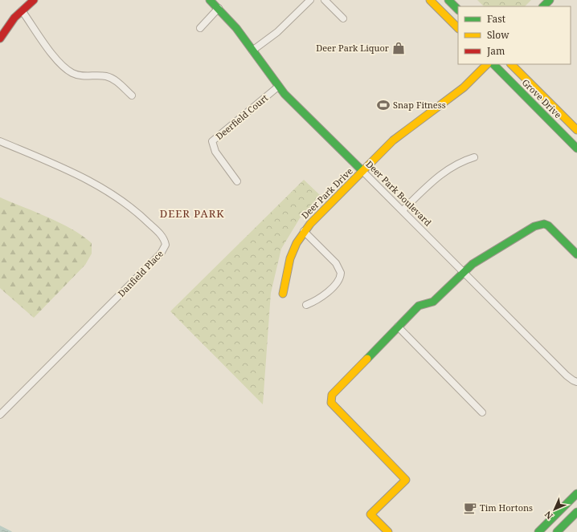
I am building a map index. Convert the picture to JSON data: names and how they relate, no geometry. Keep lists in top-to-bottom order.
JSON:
{
  "streets": {
    "street": [
      "Grove Drive",
      "Deerfield Court",
      "Deer Park Drive",
      "Deer Park Boulevard",
      "Danfield Place"
    ]
  },
  "crossings": [
    ["Deerfield Court", "Deer Park Boulevard"],
    ["Deer Park Drive", "Deer Park Boulevard"]
  ],
  "districts": ["DEER PARK"],
  "places": {
    "shop": ["Deer Park Liquor"],
    "sports": ["Snap Fitness"],
    "cafe": ["Tim Hortons"]
  },
  "legend": ["Fast", "Slow", "Jam"],
  "north": "bottom left"
}
